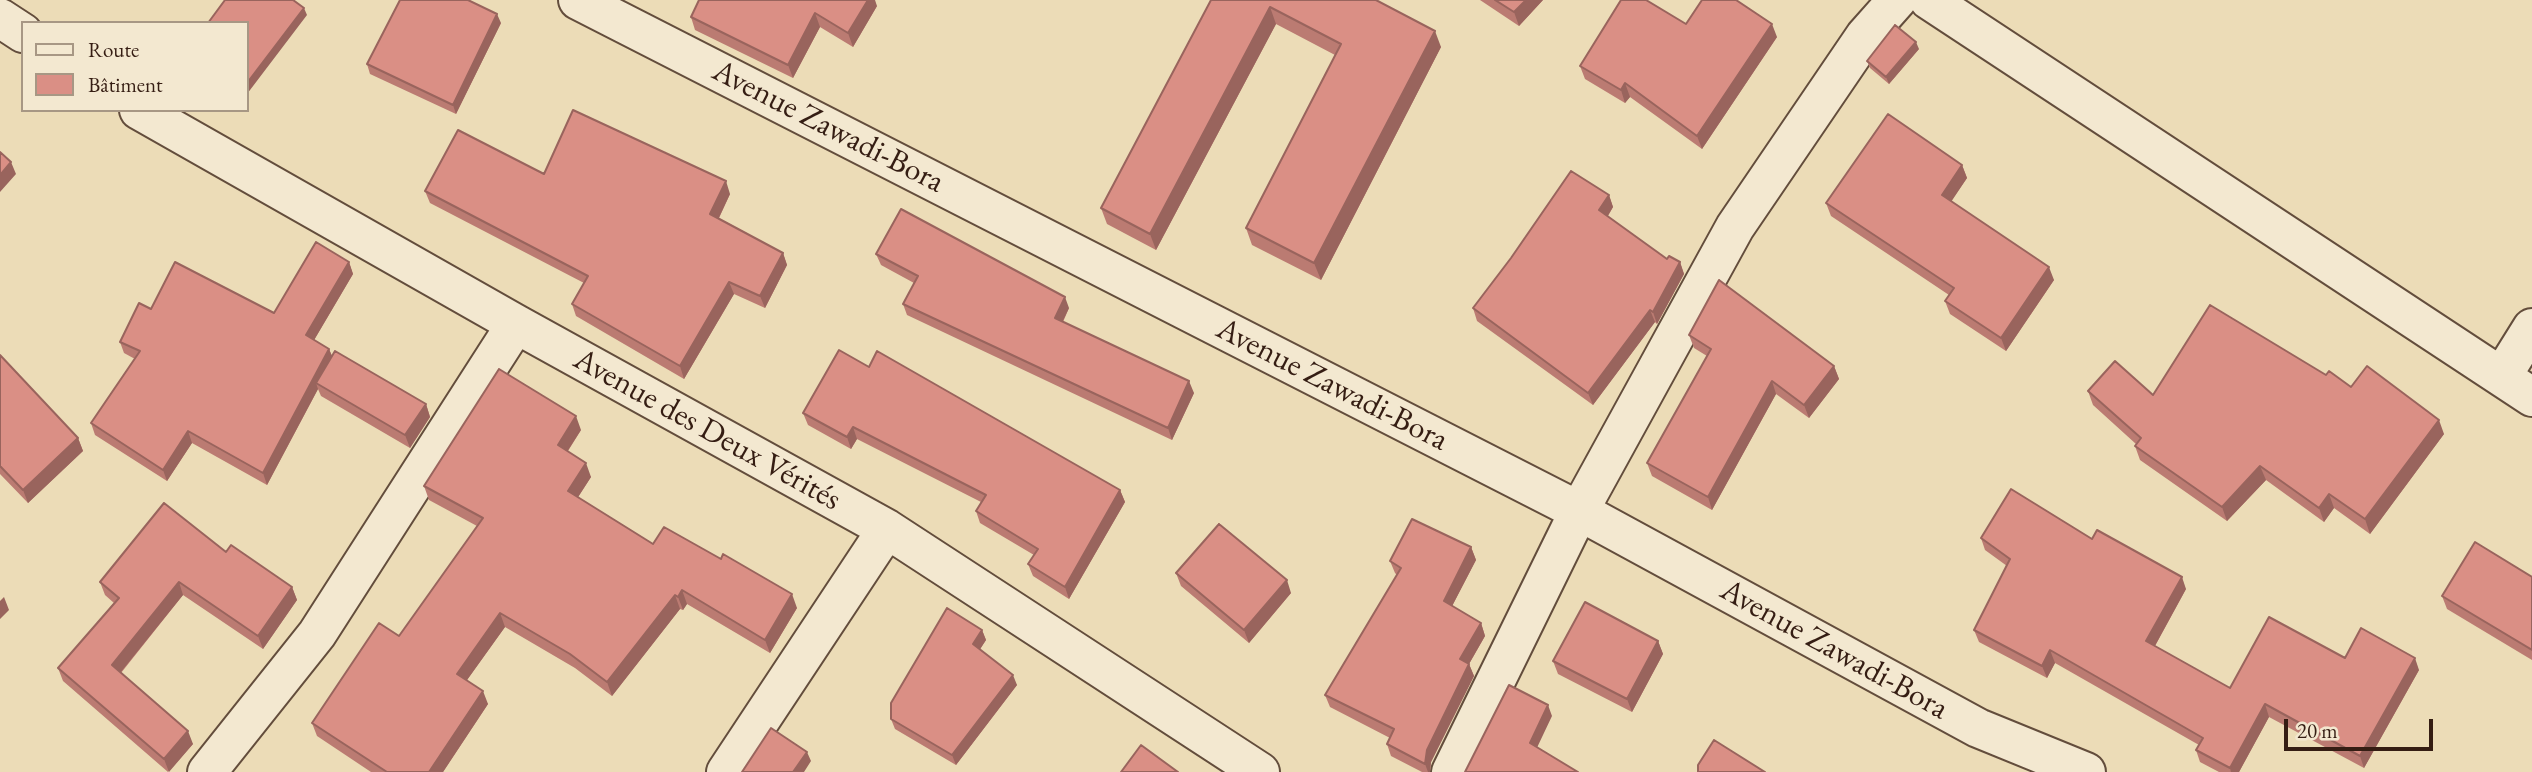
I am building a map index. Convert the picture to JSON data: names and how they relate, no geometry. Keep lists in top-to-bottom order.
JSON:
{
  "streets": {
    "street": ["Avenue Zawadi-Bora", "Avenue des Deux Vérités"]
  },
  "legend": ["Route", "Bâtiment"],
  "scale_bar": "20 m"
}
